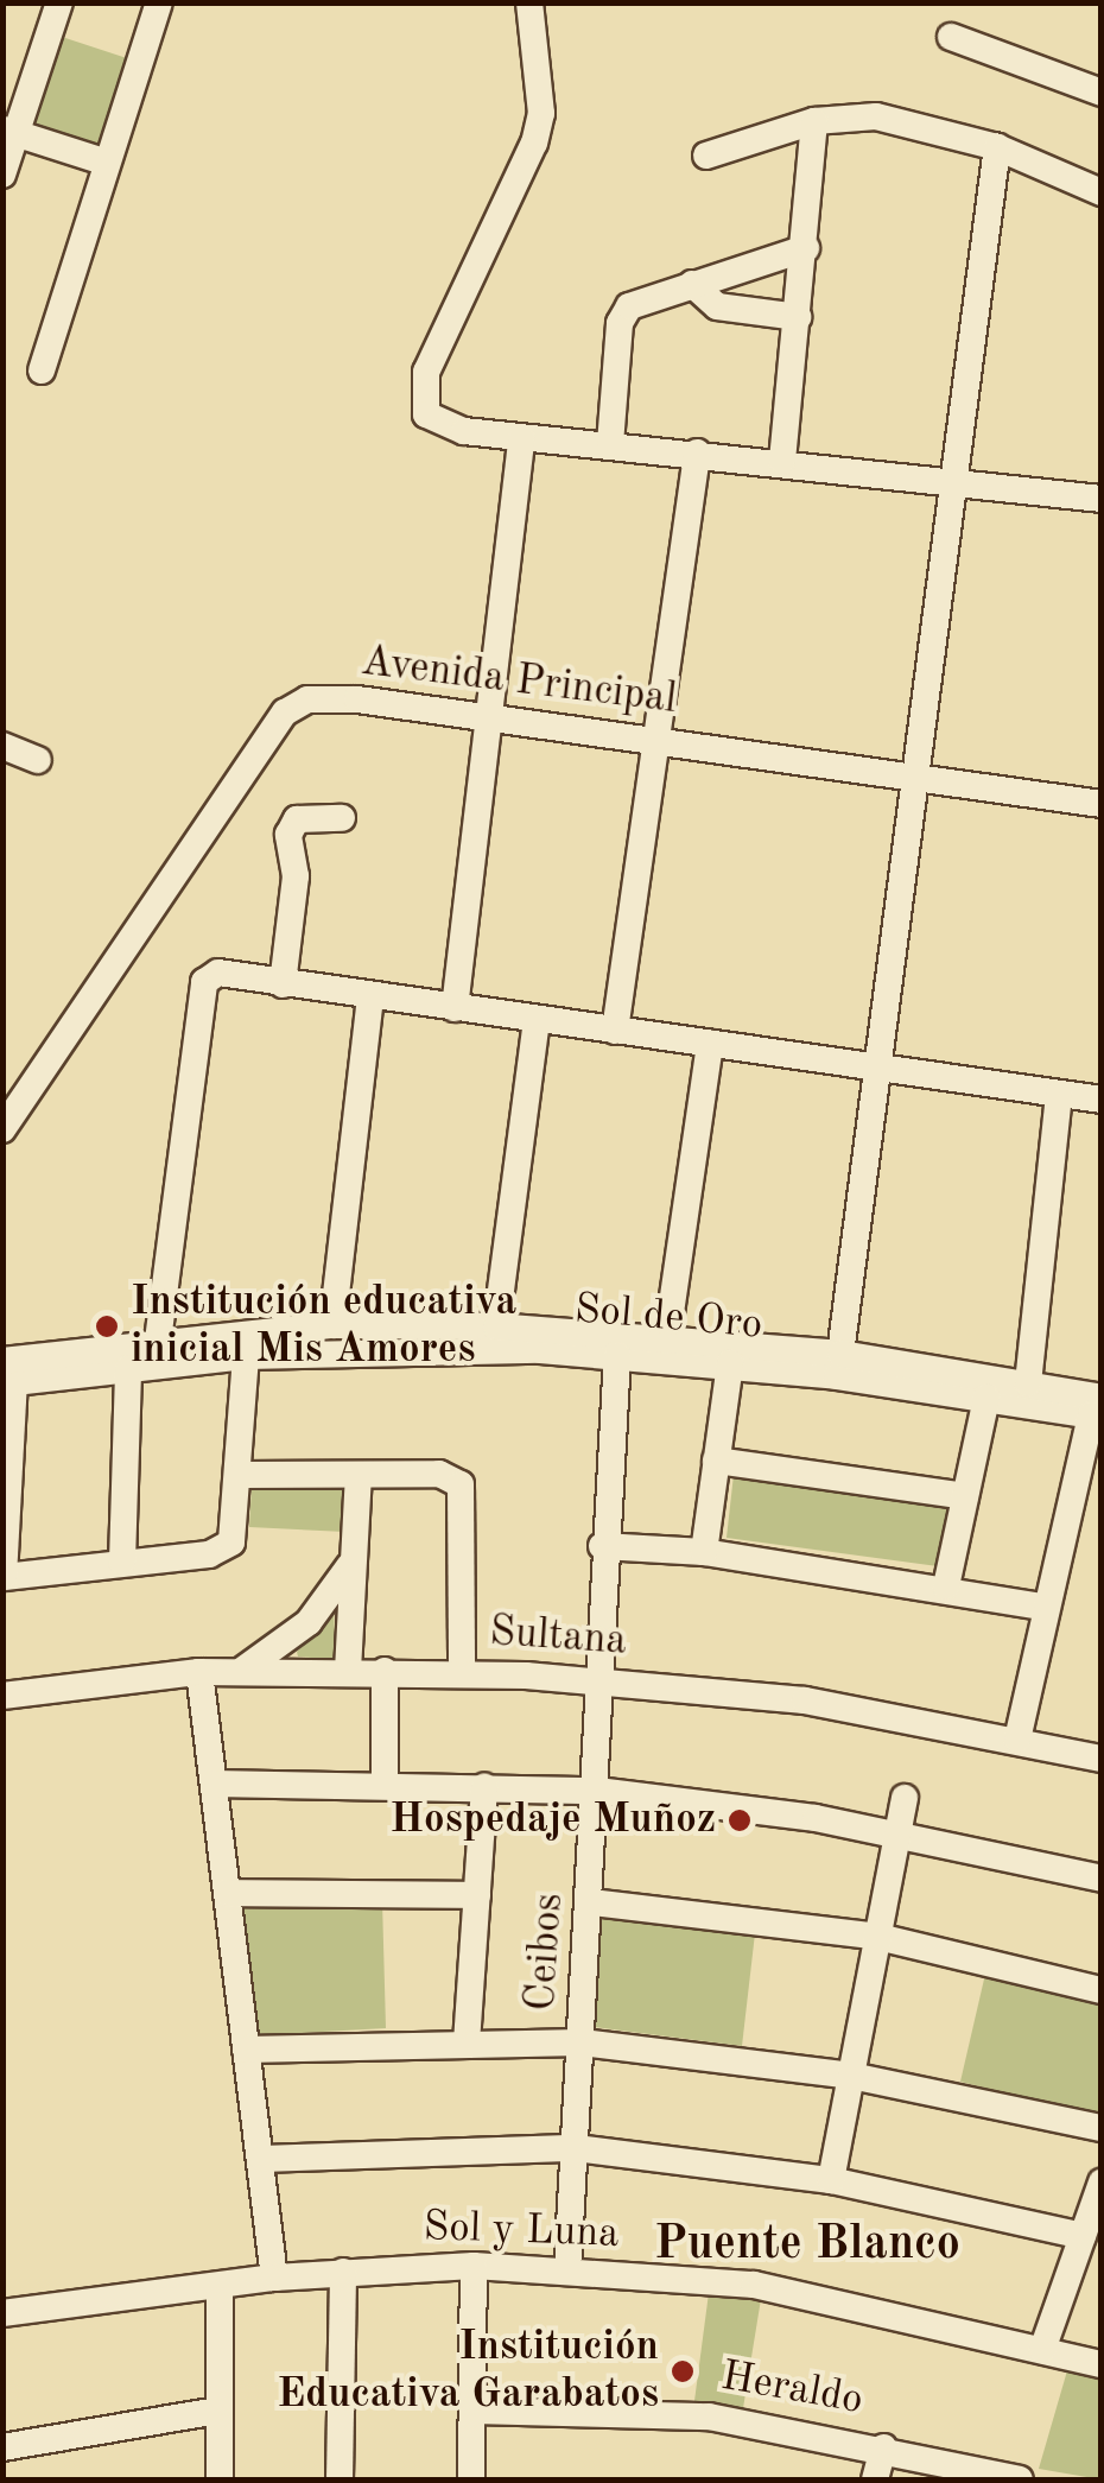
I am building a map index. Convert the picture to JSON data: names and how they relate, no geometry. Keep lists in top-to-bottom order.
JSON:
{
  "streets": {
    "street": [
      "Avenida Principal",
      "Sol de Oro",
      "Sultana",
      "Ceibos",
      "Sol y Luna",
      "Heraldo"
    ]
  },
  "crossings": [
    ["Sol de Oro", "Ceibos"],
    ["Sultana", "Ceibos"],
    ["Ceibos", "Sol y Luna"]
  ],
  "districts": ["Puente Blanco"],
  "places": ["Institución educativa inicial Mis Amores", "Hospedaje Muñoz", "Institución Educativa Garabatos"]
}
